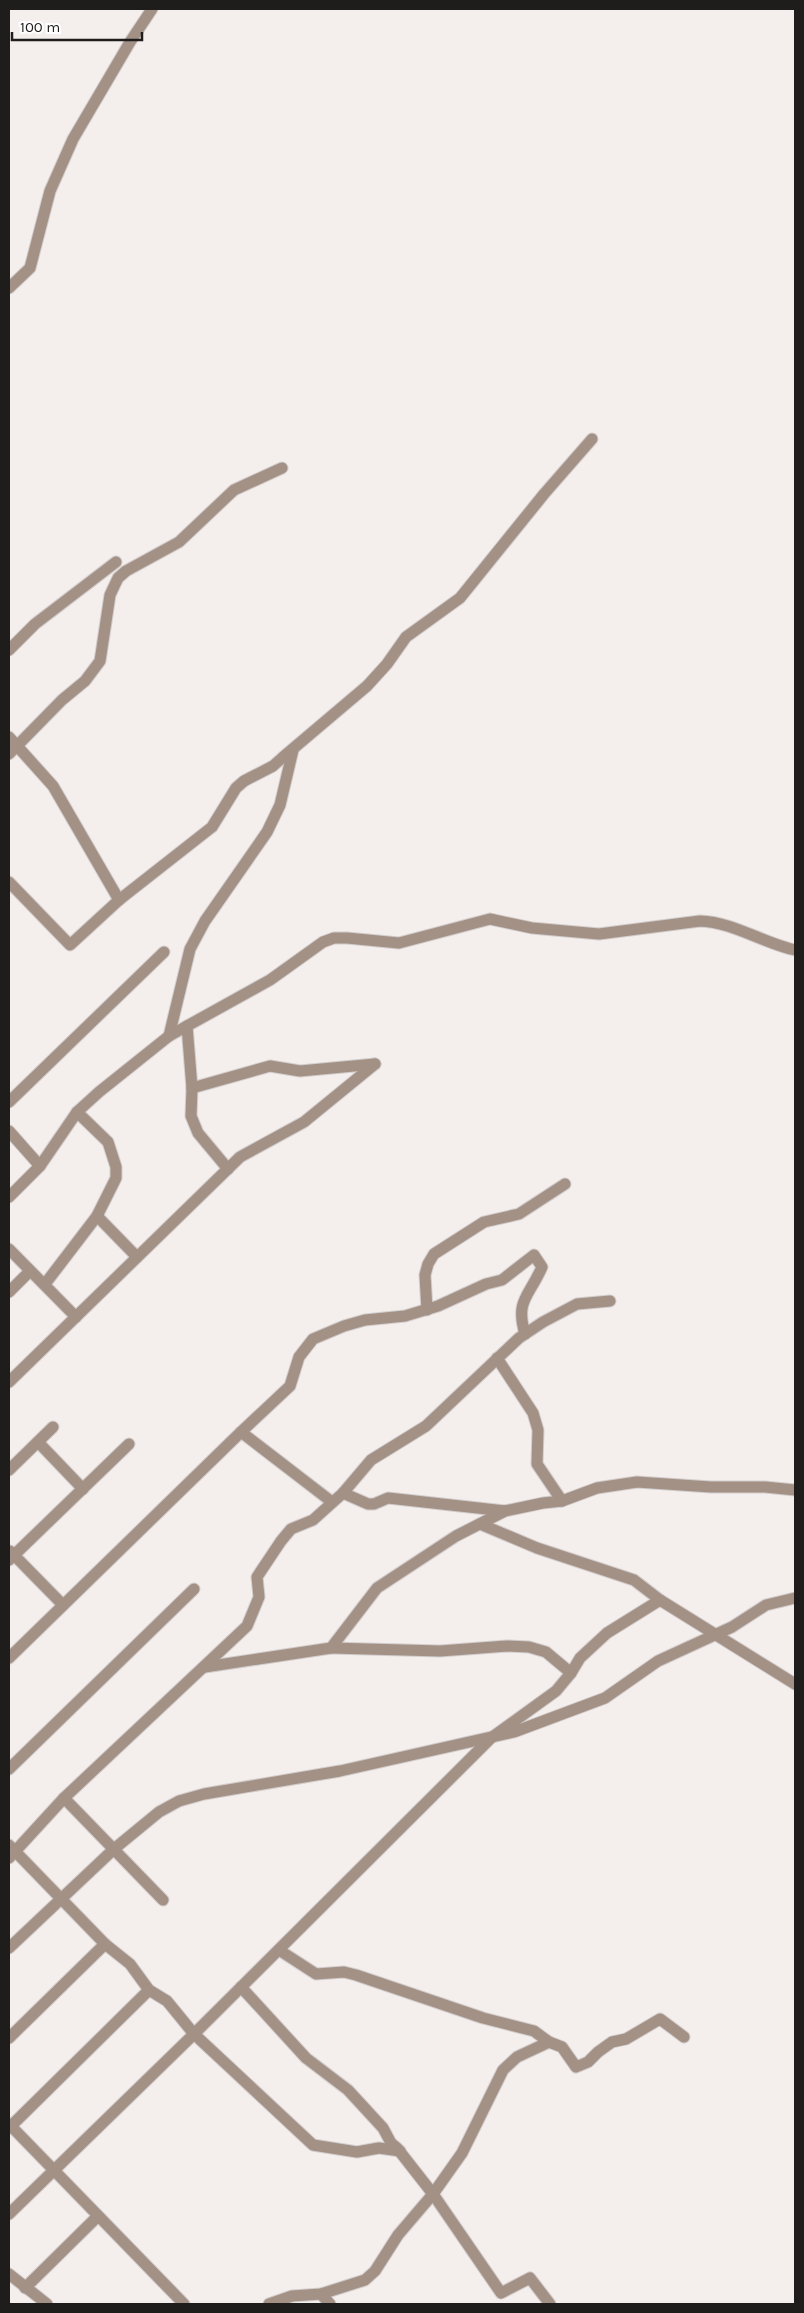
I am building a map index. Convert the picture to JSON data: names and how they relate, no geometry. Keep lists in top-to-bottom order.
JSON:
{
  "scale_bar": "100 m"
}
